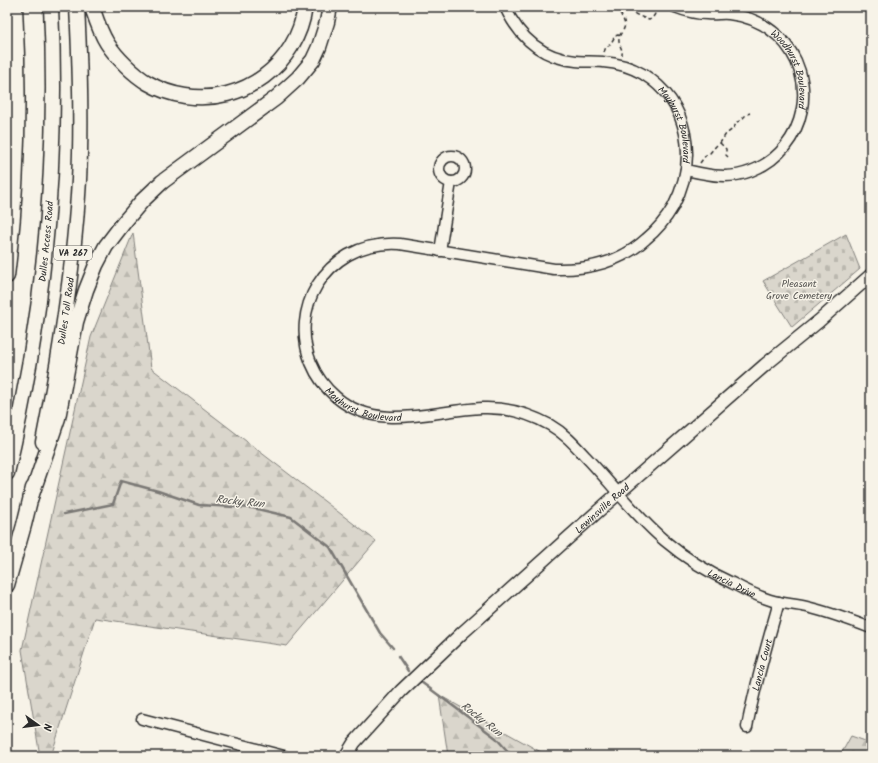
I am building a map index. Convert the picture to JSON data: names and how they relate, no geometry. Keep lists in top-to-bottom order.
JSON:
{
  "streets": {
    "highway": ["Dulles Access Road", "VA 267", "Dulles Toll Road"],
    "main road": ["Lewinsville Road"],
    "street": [
      "Woodhurst Boulevard",
      "Mayhurst Boulevard",
      "Lancia Drive",
      "Lancia Court"
    ]
  },
  "crossings": [
    ["Woodhurst Boulevard", "Mayhurst Boulevard"],
    ["Mayhurst Boulevard", "Lewinsville Road"],
    ["Mayhurst Boulevard", "Lancia Drive"],
    ["Lewinsville Road", "Lancia Drive"],
    ["Lancia Drive", "Lancia Court"]
  ],
  "water": ["Rocky Run"],
  "parks": ["Pleasant Grove Cemetery"],
  "north": "right"
}
